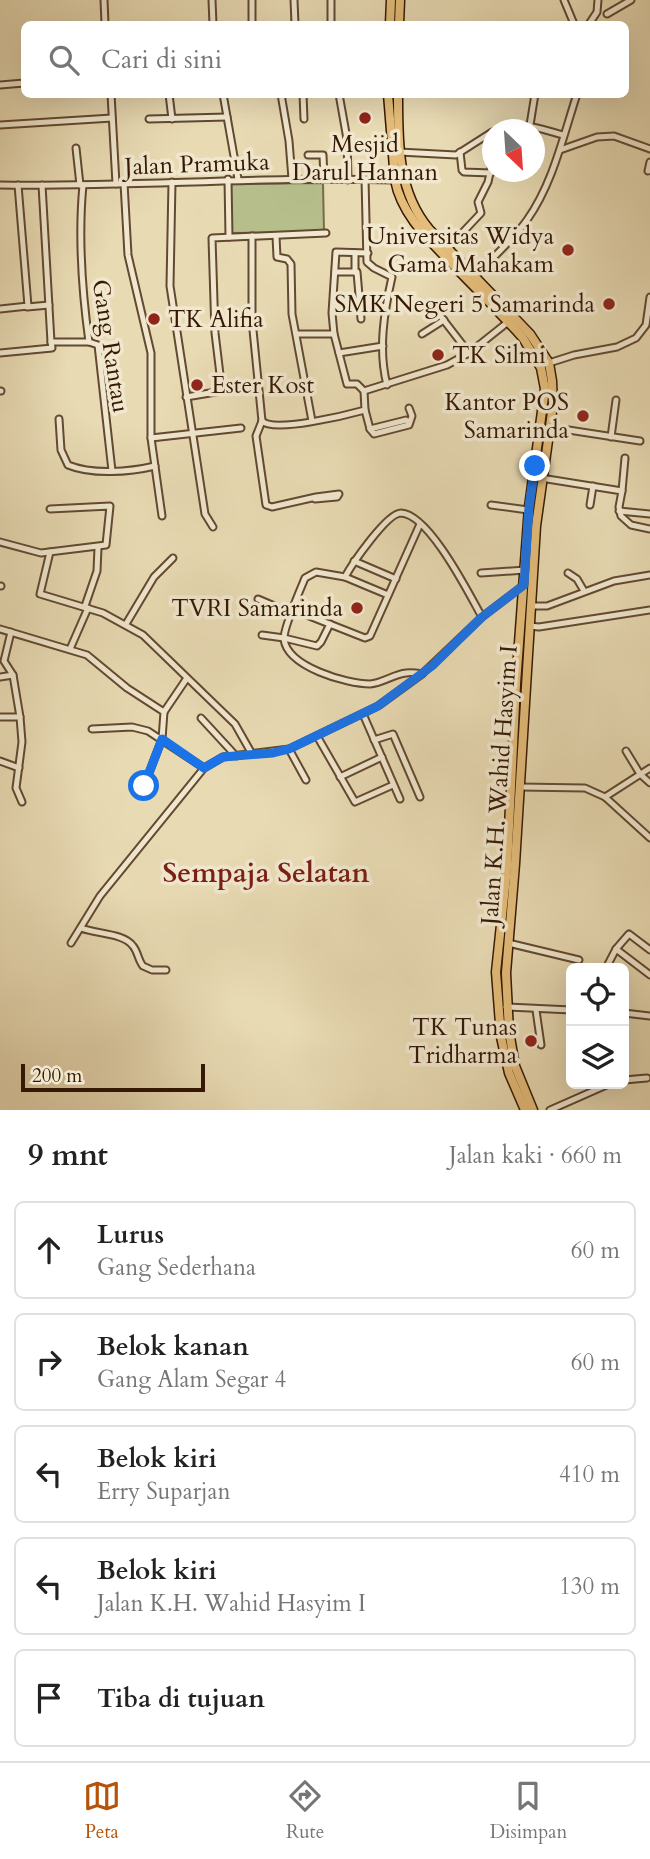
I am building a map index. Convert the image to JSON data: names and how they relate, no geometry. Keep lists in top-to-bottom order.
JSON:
{
  "streets": {
    "main road": ["Jalan K.H. Wahid Hasyim I"],
    "street": ["Jalan Pramuka", "Gang Rantau"]
  },
  "crossings": [
    ["Jalan Pramuka", "Gang Rantau"],
    ["Jalan Pramuka", "Jalan K.H. Wahid Hasyim I"]
  ],
  "districts": ["Sempaja Selatan"],
  "places": [
    "Mesjid Darul Hannan",
    "Universitas Widya Gama Mahakam",
    "SMK Negeri 5 Samarinda",
    "TK Alifia",
    "TK Silmi",
    "Ester Kost",
    "Kantor POS Samarinda",
    "TVRI Samarinda",
    "TK Tunas Tridharma"
  ],
  "scale_bar": "200 m",
  "north": "bottom right",
  "page": {
    "search": "Cari di sini",
    "scale": "200 m",
    "heading": ["9 mnt", "Jalan kaki · 660 m"],
    "list": [
      ["Lurus", "Gang Sederhana", "60 m"],
      ["Belok kanan", "Gang Alam Segar 4", "60 m"],
      ["Belok kiri", "Erry Suparjan", "410 m"],
      ["Belok kiri", "Jalan K.H. Wahid Hasyim I", "130 m"],
      "Tiba di tujuan"
    ],
    "nav": ["Peta", "Rute", "Disimpan"]
  }
}
